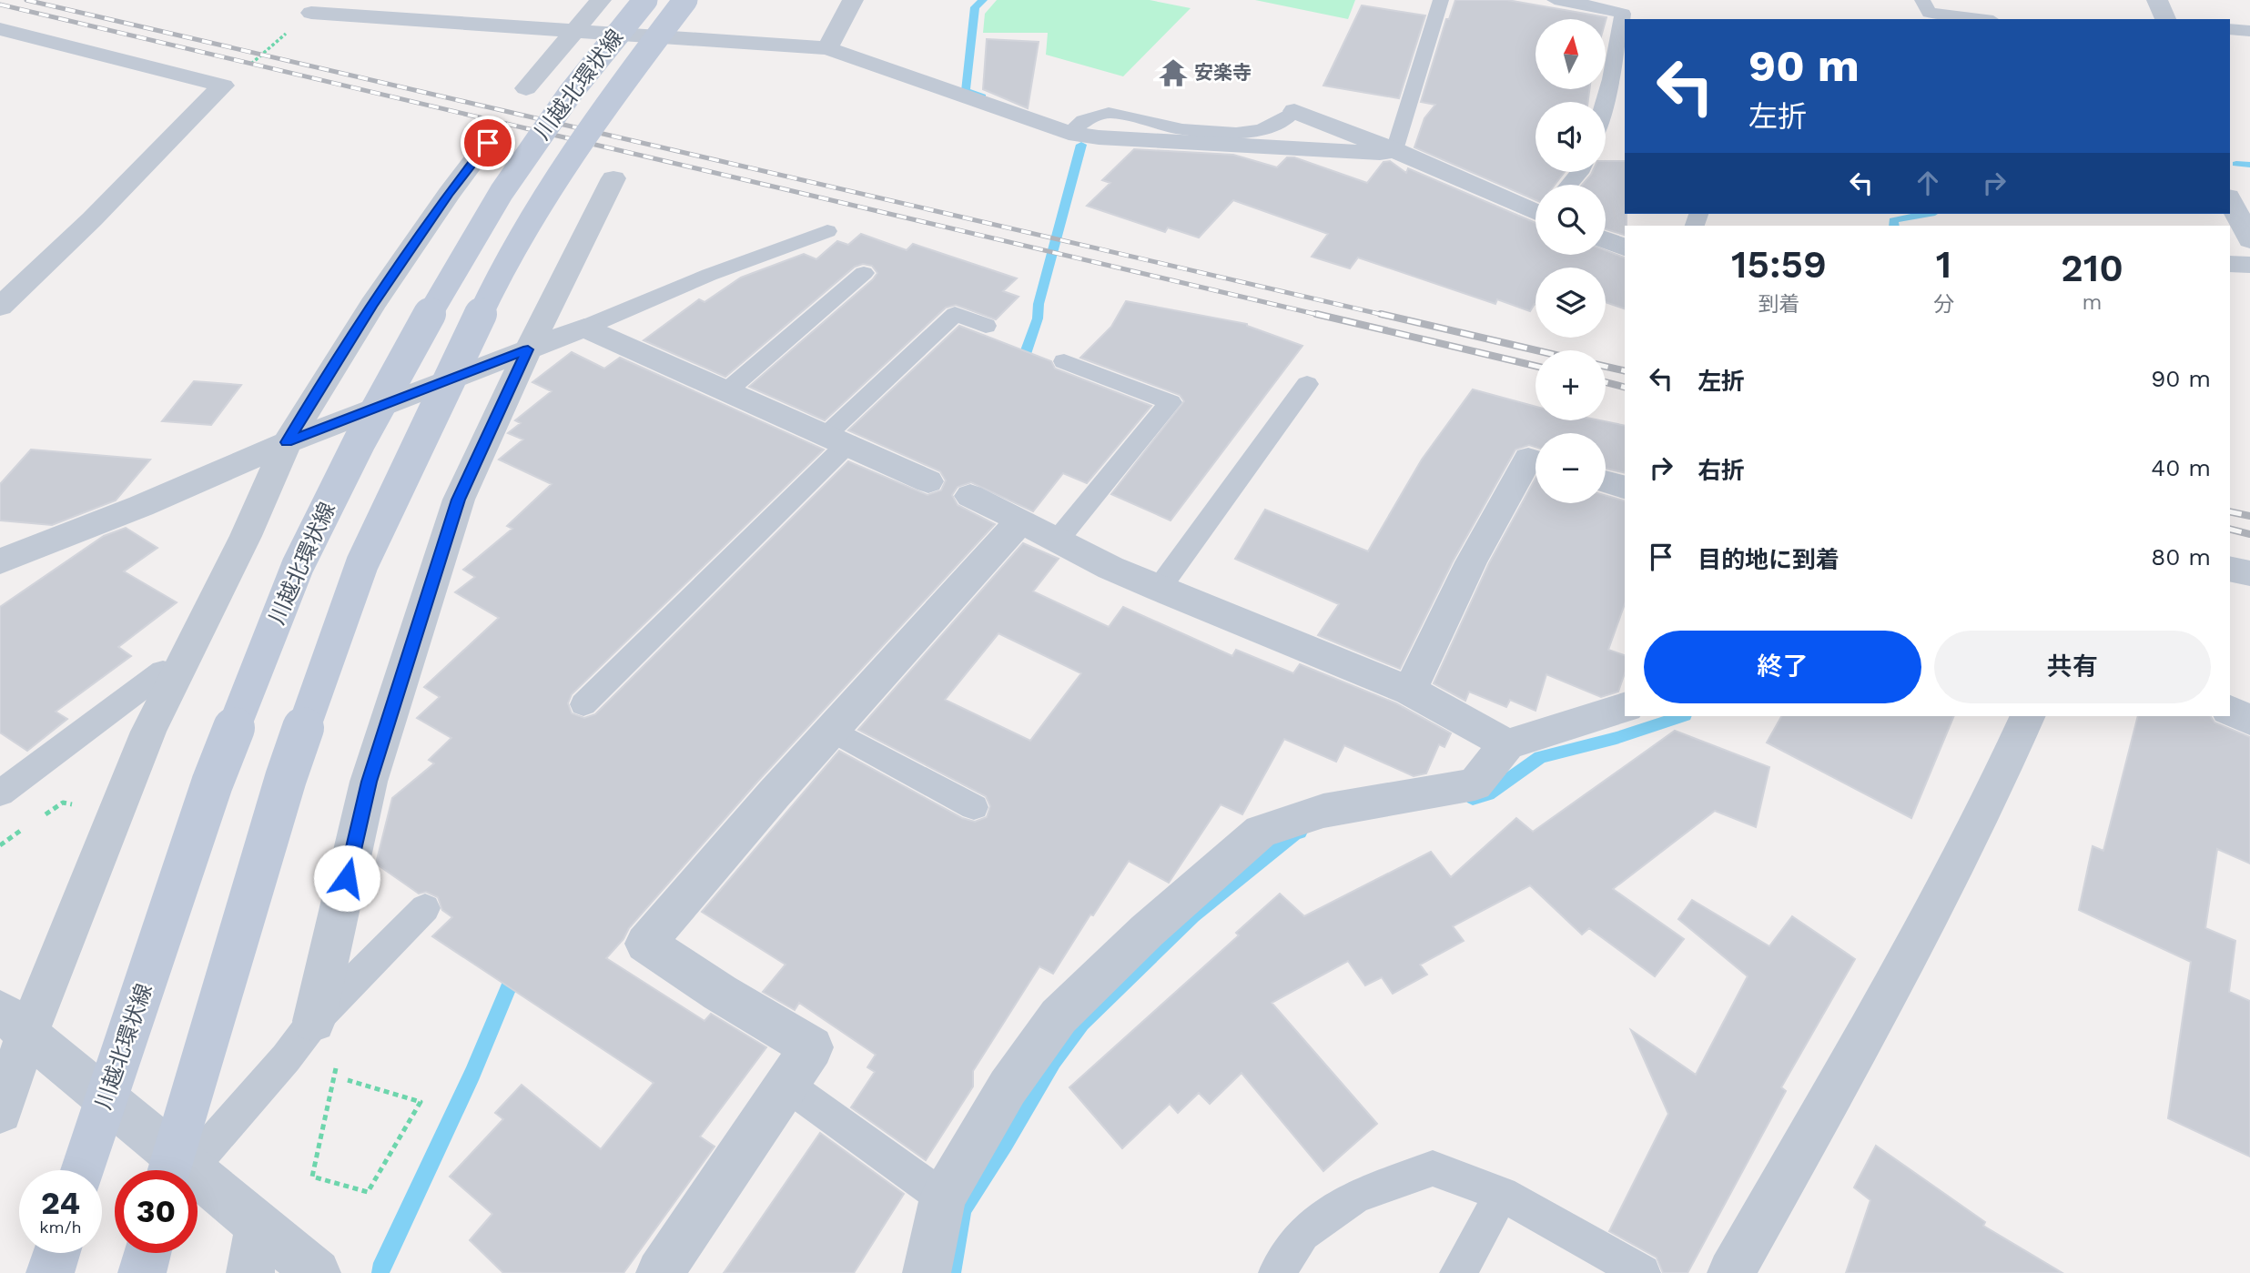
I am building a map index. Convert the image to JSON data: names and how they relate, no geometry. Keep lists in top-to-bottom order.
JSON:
{
  "streets": {
    "main road": ["川越北環状線"]
  },
  "places": {
    "temple": ["安楽寺"]
  },
  "north": "top",
  "page": {
    "map_buttons": ["+", "−"],
    "turn": ["90 m", "左折"],
    "eta": [
      "15:59",
      "到着",
      "1",
      "分",
      "210",
      "m"
    ],
    "list": [
      {
        "name": "左折",
        "value": "90 m"
      },
      {
        "name": "右折",
        "value": "40 m"
      },
      {
        "name": "目的地に到着",
        "value": "80 m"
      }
    ],
    "buttons": ["終了", "共有"],
    "speed": "24 km/h",
    "limit": "30"
  }
}
